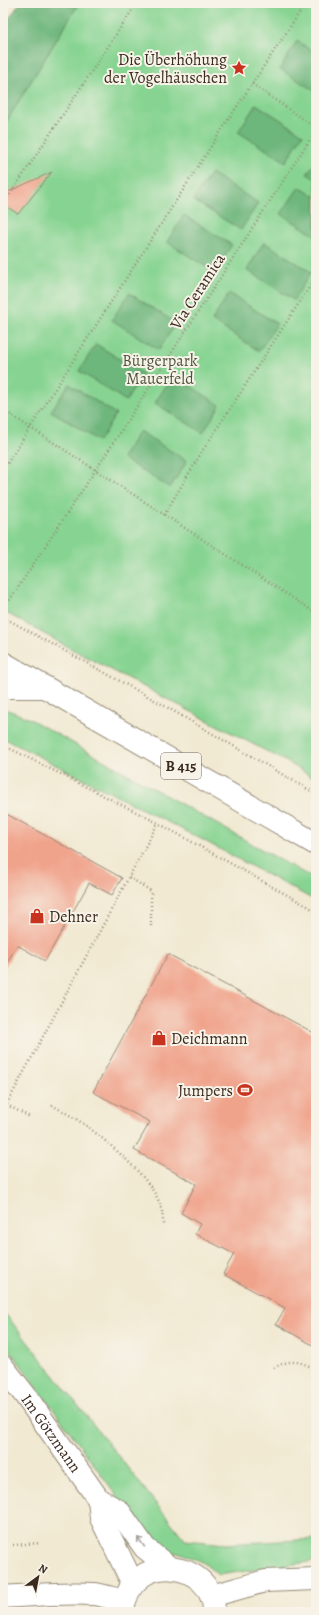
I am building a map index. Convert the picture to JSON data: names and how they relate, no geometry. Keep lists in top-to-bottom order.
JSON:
{
  "streets": {
    "street": ["B 415", "Im Götzmann"],
    "path": ["Via Ceramica"]
  },
  "parks": ["Bürgerpark Mauerfeld"],
  "places": {
    "place": ["Die Überhöhung der Vogelhäuschen"],
    "shop": ["Dehner", "Deichmann"],
    "sports": ["Jumpers"]
  },
  "north": "top right"
}
